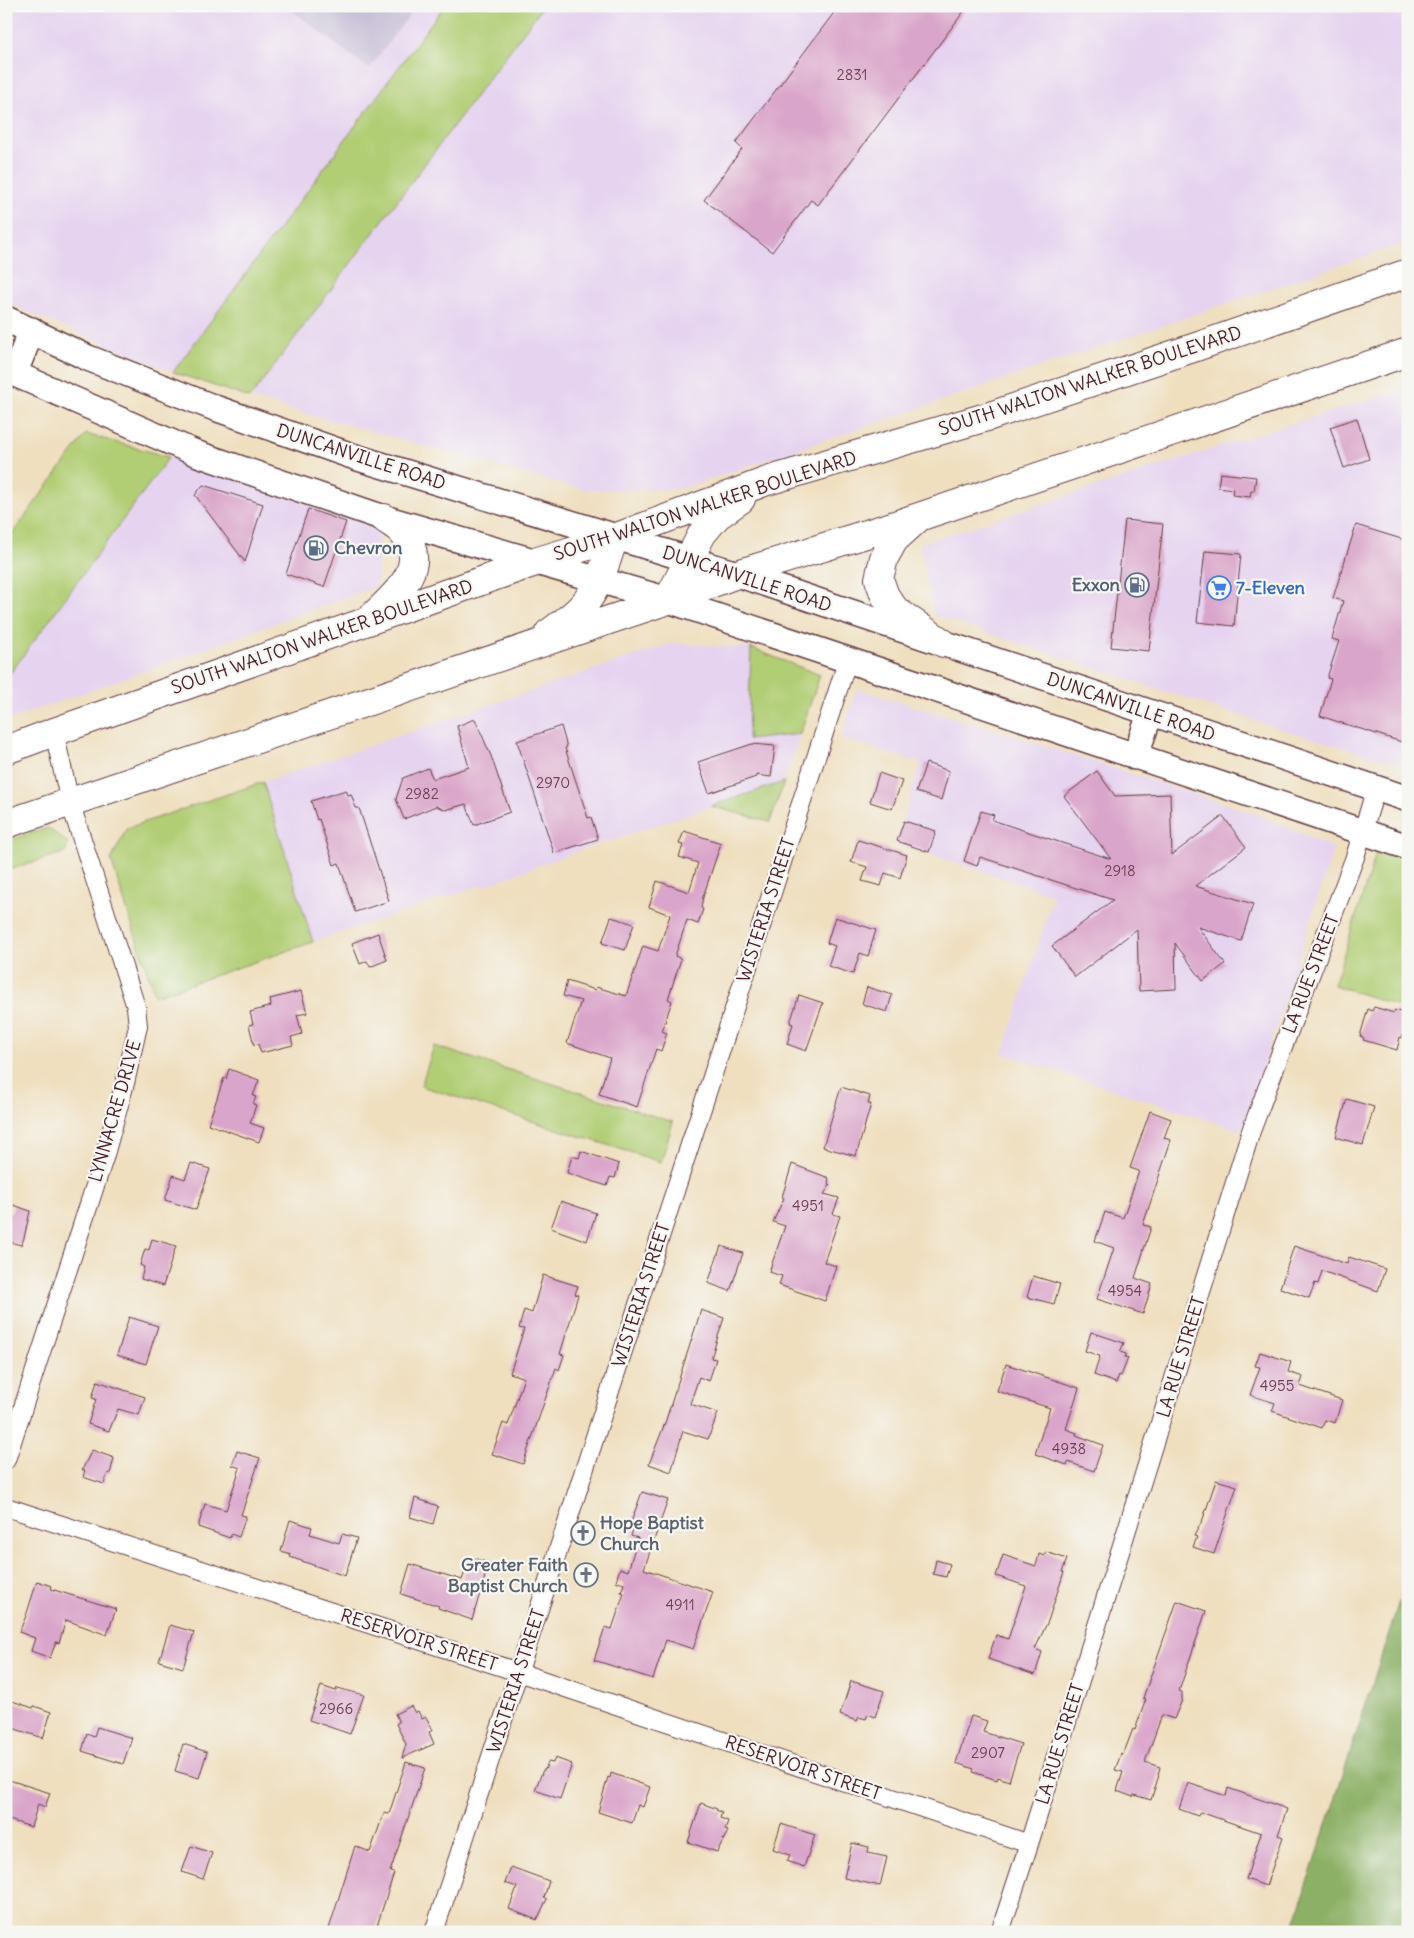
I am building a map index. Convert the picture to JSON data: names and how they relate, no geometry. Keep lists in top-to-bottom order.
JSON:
{
  "streets": {
    "main road": ["SOUTH WALTON WALKER BOULEVARD", "DUNCANVILLE ROAD"],
    "street": [
      "WISTERIA STREET",
      "LA RUE STREET",
      "LYNNACRE DRIVE",
      "RESERVOIR STREET"
    ]
  },
  "crossings": [
    ["SOUTH WALTON WALKER BOULEVARD", "DUNCANVILLE ROAD"],
    ["SOUTH WALTON WALKER BOULEVARD", "LYNNACRE DRIVE"],
    ["DUNCANVILLE ROAD", "LA RUE STREET"],
    ["WISTERIA STREET", "RESERVOIR STREET"],
    ["LA RUE STREET", "RESERVOIR STREET"]
  ],
  "places": {
    "fuel station": ["Chevron", "Exxon"],
    "supermarket": ["7-Eleven"],
    "church": ["Hope Baptist Church", "Greater Faith Baptist Church"]
  },
  "house_numbers": [
    "2831",
    "2970",
    "2982",
    "2918",
    "4951",
    "4954",
    "4955",
    "4938",
    "4911",
    "2966",
    "2907"
  ]
}
